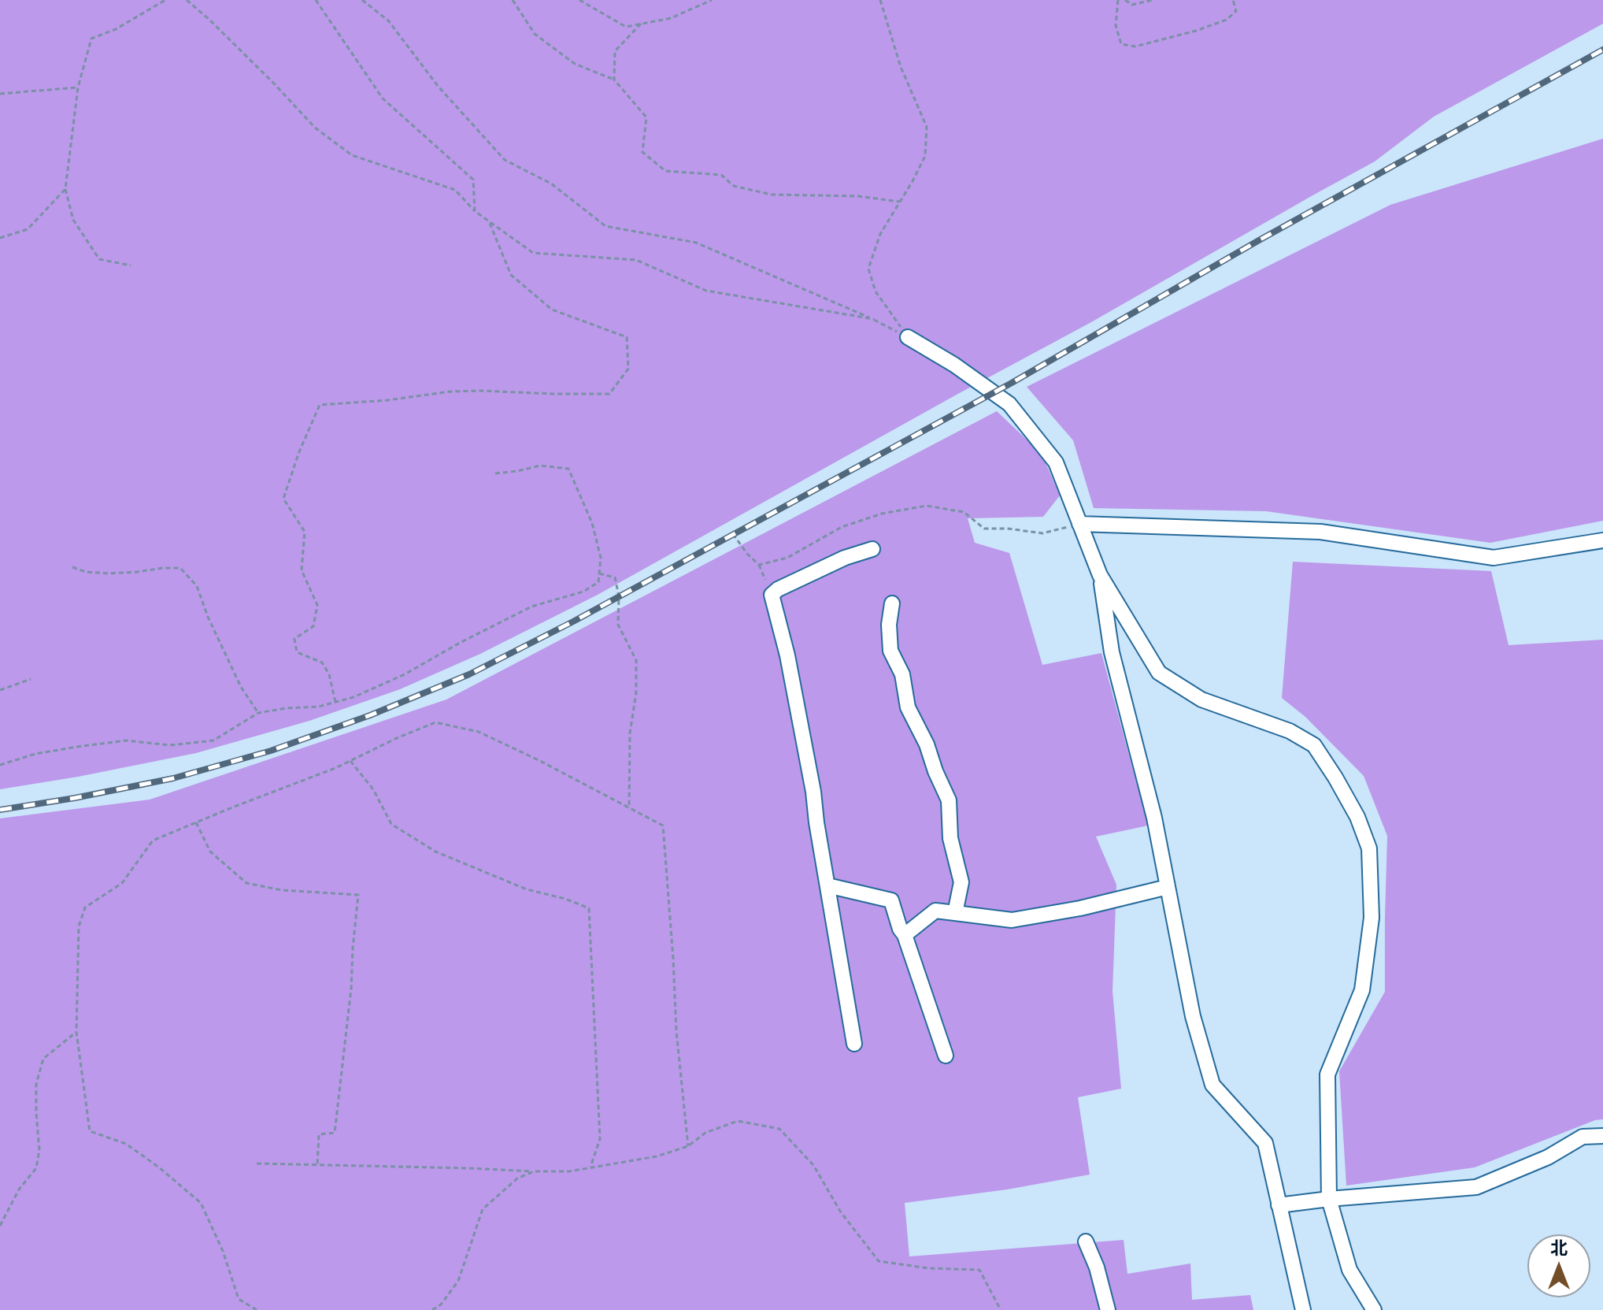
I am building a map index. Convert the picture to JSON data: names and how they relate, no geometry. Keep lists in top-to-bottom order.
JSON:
{
  "north": "top"
}
